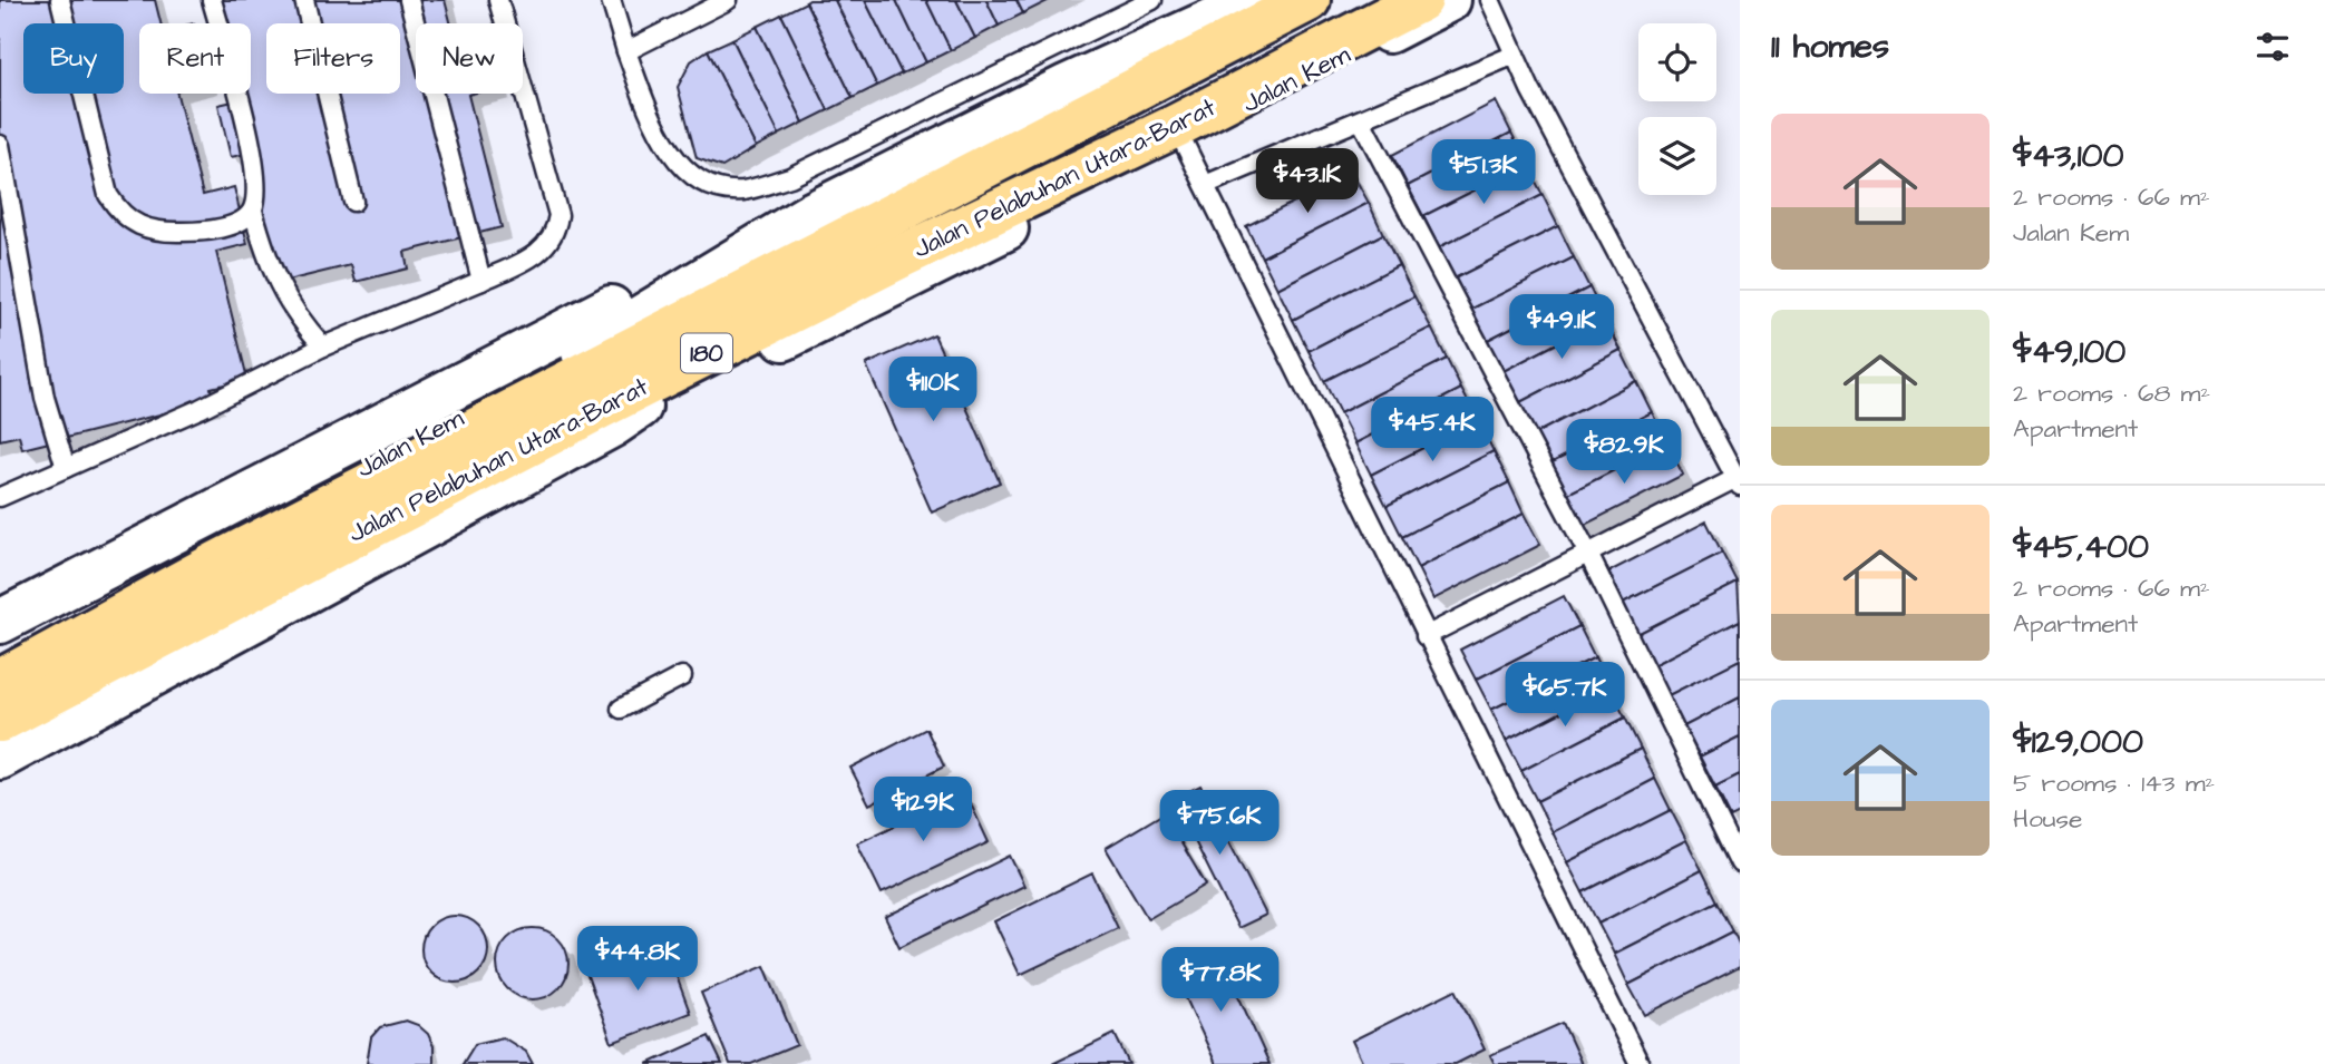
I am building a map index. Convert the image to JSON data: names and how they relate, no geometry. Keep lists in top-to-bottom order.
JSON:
{
  "streets": {
    "main road": ["Jalan Pelabuhan Utara-Barat", "180"],
    "street": ["Jalan Kem"]
  },
  "page": {
    "heading": "11 homes",
    "chip": [
      "Buy",
      "Rent",
      "Filters",
      "New"
    ],
    "list": [
      {
        "name": "$43,100",
        "note": "2 rooms · 66 m² · Jalan Kem"
      },
      {
        "name": "$49,100",
        "note": "2 rooms · 68 m² · Apartment"
      },
      {
        "name": "$45,400",
        "note": "2 rooms · 66 m² · Apartment"
      },
      {
        "name": "$129,000",
        "note": "5 rooms · 143 m² · House"
      }
    ],
    "price": [
      "$51.3K",
      "$43.1K",
      "$49.1K",
      "$110K",
      "$45.4K",
      "$82.9K",
      "$65.7K",
      "$129K",
      "$75.6K",
      "$44.8K",
      "$77.8K"
    ]
  }
}
